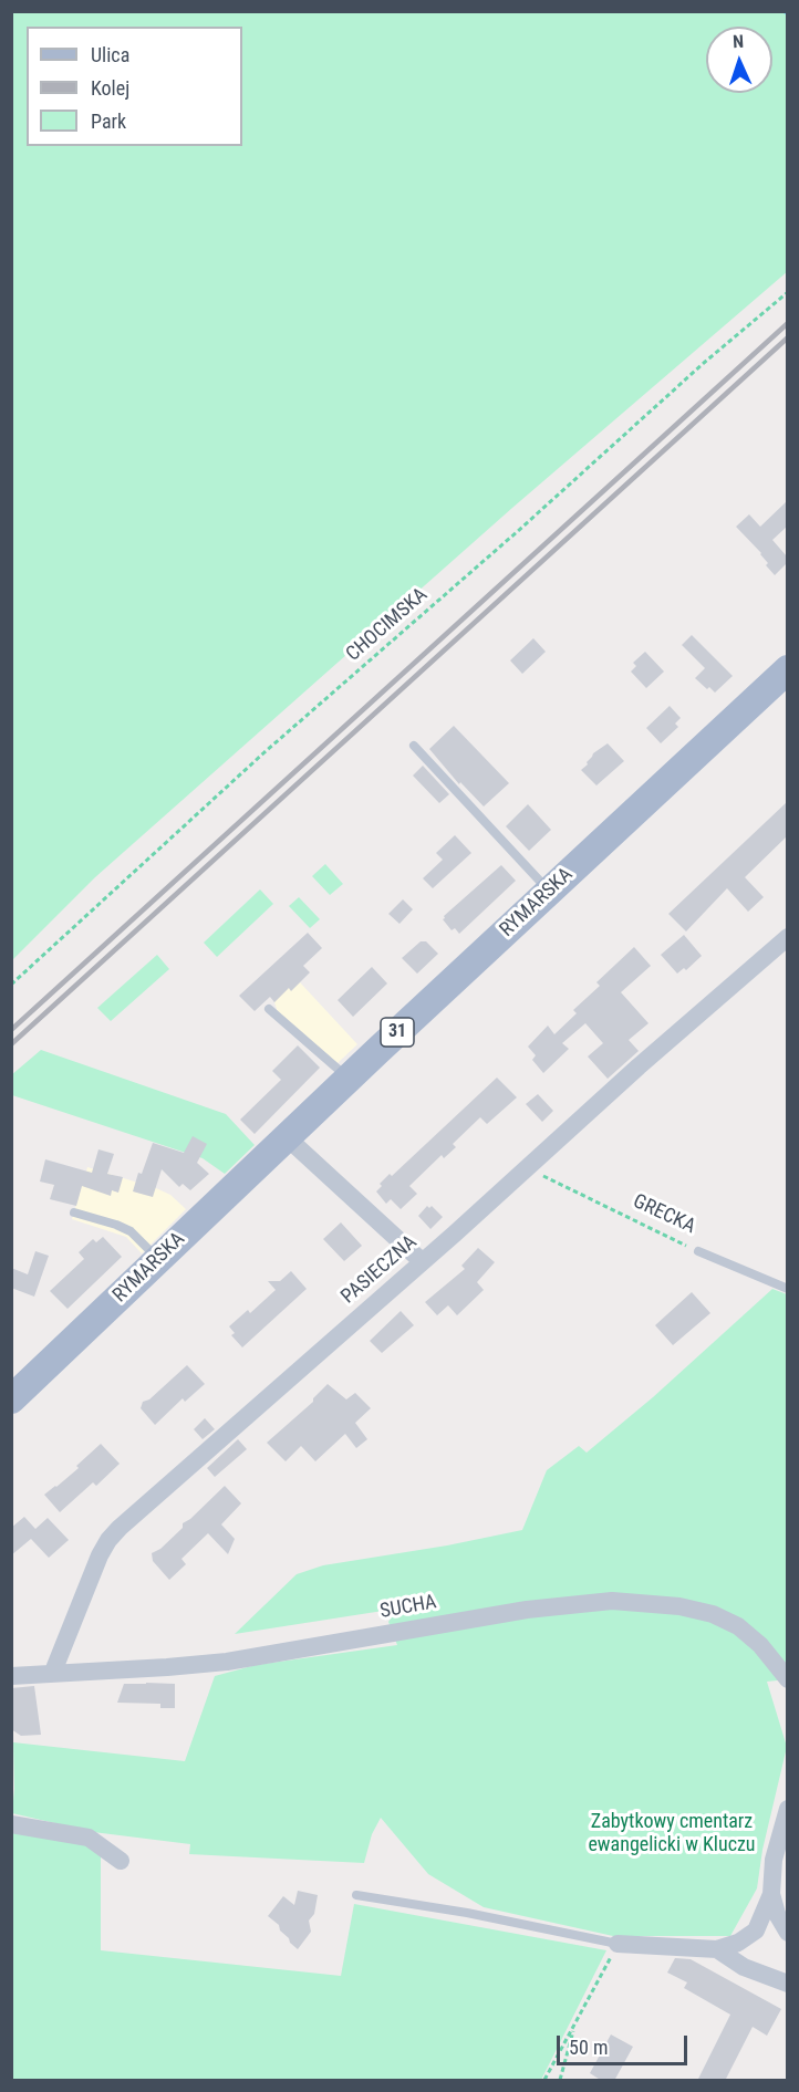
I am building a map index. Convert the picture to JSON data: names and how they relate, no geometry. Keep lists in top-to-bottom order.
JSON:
{
  "streets": {
    "main road": ["RYMARSKA", "31"],
    "street": ["PASIECZNA", "SUCHA"],
    "lane": ["GRECKA"],
    "path": ["CHOCIMSKA"]
  },
  "crossings": [
    ["GRECKA", "PASIECZNA"],
    ["PASIECZNA", "SUCHA"]
  ],
  "parks": ["Zabytkowy cmentarz ewangelicki w Kluczu"],
  "legend": ["Ulica", "Kolej", "Park"],
  "scale_bar": "50 m",
  "north": "top"
}
